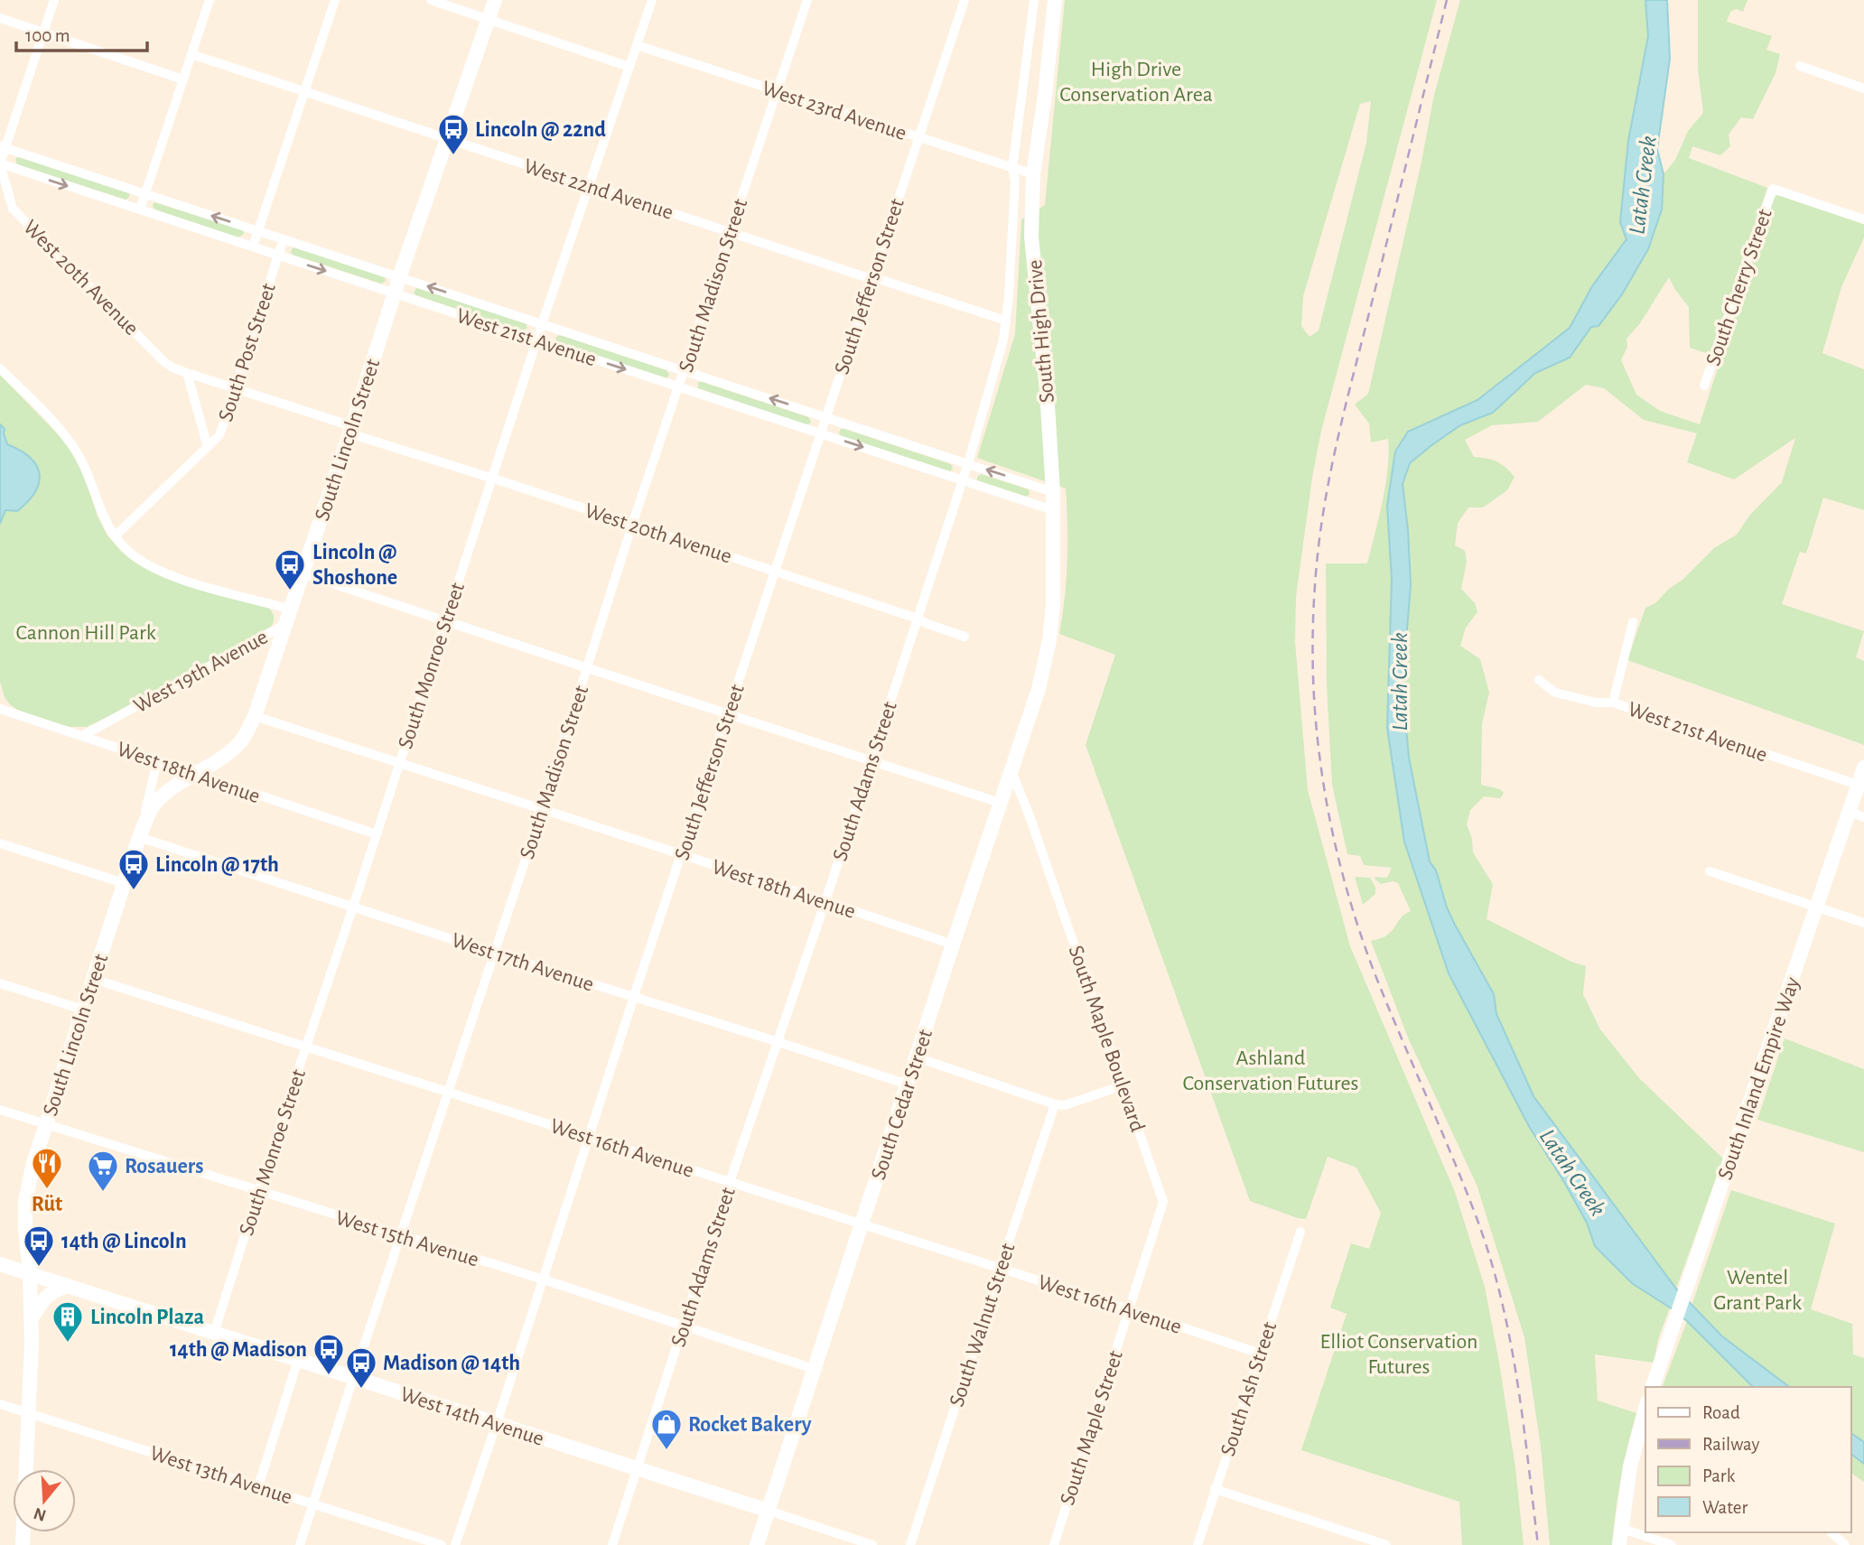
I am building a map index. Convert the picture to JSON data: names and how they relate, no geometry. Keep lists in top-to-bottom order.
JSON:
{
  "streets": {
    "street": [
      "West 23rd Avenue",
      "West 22nd Avenue",
      "West 20th Avenue",
      "South Madison Street",
      "South Jefferson Street",
      "South Cherry Street",
      "South High Drive",
      "West 21st Avenue",
      "South Post Street",
      "South Lincoln Street",
      "South Monroe Street",
      "West 19th Avenue",
      "West 18th Avenue",
      "South Adams Street",
      "West 17th Avenue",
      "South Maple Boulevard",
      "South Inland Empire Way",
      "South Cedar Street",
      "West 16th Avenue",
      "West 15th Avenue",
      "South Walnut Street",
      "South Ash Street",
      "West 14th Avenue",
      "South Maple Street",
      "West 13th Avenue"
    ]
  },
  "crossings": [
    ["West 23rd Avenue", "South Madison Street"],
    ["West 23rd Avenue", "South Jefferson Street"],
    ["West 23rd Avenue", "South High Drive"],
    ["West 23rd Avenue", "South Monroe Street"],
    ["West 23rd Avenue", "South Adams Street"],
    ["West 22nd Avenue", "South Madison Street"],
    ["West 22nd Avenue", "South Jefferson Street"],
    ["West 22nd Avenue", "South Post Street"],
    ["West 22nd Avenue", "South Lincoln Street"],
    ["West 22nd Avenue", "South Monroe Street"],
    ["West 22nd Avenue", "South Adams Street"],
    ["West 20th Avenue", "South Madison Street"],
    ["West 20th Avenue", "South Jefferson Street"],
    ["West 20th Avenue", "West 21st Avenue"],
    ["West 20th Avenue", "South Post Street"],
    ["West 20th Avenue", "South Lincoln Street"],
    ["West 20th Avenue", "South Monroe Street"],
    ["West 20th Avenue", "South Adams Street"],
    ["South Madison Street", "West 21st Avenue"],
    ["South Madison Street", "West 18th Avenue"],
    ["South Madison Street", "West 17th Avenue"],
    ["South Madison Street", "West 16th Avenue"],
    ["South Madison Street", "West 15th Avenue"],
    ["South Madison Street", "West 14th Avenue"],
    ["South Madison Street", "West 13th Avenue"],
    ["South Jefferson Street", "West 21st Avenue"],
    ["South Jefferson Street", "West 18th Avenue"],
    ["South Jefferson Street", "West 17th Avenue"],
    ["South Jefferson Street", "West 16th Avenue"],
    ["South Jefferson Street", "West 15th Avenue"],
    ["South Jefferson Street", "West 14th Avenue"],
    ["South High Drive", "West 21st Avenue"],
    ["South High Drive", "South Cedar Street"],
    ["West 21st Avenue", "South Post Street"],
    ["West 21st Avenue", "South Lincoln Street"],
    ["West 21st Avenue", "South Monroe Street"],
    ["West 21st Avenue", "South Adams Street"],
    ["West 21st Avenue", "South Inland Empire Way"],
    ["South Lincoln Street", "West 19th Avenue"],
    ["South Lincoln Street", "West 18th Avenue"],
    ["South Lincoln Street", "West 17th Avenue"],
    ["South Lincoln Street", "West 16th Avenue"],
    ["South Lincoln Street", "West 15th Avenue"],
    ["South Lincoln Street", "West 14th Avenue"],
    ["South Monroe Street", "West 18th Avenue"],
    ["South Monroe Street", "West 17th Avenue"],
    ["South Monroe Street", "West 16th Avenue"],
    ["South Monroe Street", "West 15th Avenue"],
    ["South Monroe Street", "West 14th Avenue"],
    ["West 19th Avenue", "West 18th Avenue"],
    ["West 18th Avenue", "South Adams Street"],
    ["West 18th Avenue", "South Cedar Street"],
    ["South Adams Street", "West 17th Avenue"],
    ["South Adams Street", "West 16th Avenue"],
    ["South Adams Street", "West 15th Avenue"],
    ["South Adams Street", "West 14th Avenue"],
    ["West 17th Avenue", "South Cedar Street"],
    ["South Maple Boulevard", "South Cedar Street"],
    ["South Maple Boulevard", "West 16th Avenue"],
    ["South Maple Boulevard", "South Maple Street"],
    ["South Cedar Street", "West 16th Avenue"],
    ["South Cedar Street", "West 15th Avenue"],
    ["South Cedar Street", "West 14th Avenue"],
    ["West 16th Avenue", "South Walnut Street"],
    ["West 16th Avenue", "South Ash Street"],
    ["West 16th Avenue", "South Maple Street"]
  ],
  "water": ["Latah Creek"],
  "parks": [
    "High Drive Conservation Area",
    "Cannon Hill Park",
    "Ashland Conservation Futures",
    "Wentel Grant Park",
    "Elliot Conservation Futures"
  ],
  "places": {
    "bus stop": [
      "Lincoln @ 22nd",
      "Lincoln @ Shoshone",
      "Lincoln @ 17th",
      "14th @ Lincoln",
      "14th @ Madison",
      "Madison @ 14th"
    ],
    "restaurant": ["Rüt"],
    "supermarket": ["Rosauers"],
    "building": ["Lincoln Plaza"],
    "shop": ["Rocket Bakery"]
  },
  "legend": [
    "Road",
    "Railway",
    "Park",
    "Water"
  ],
  "scale_bar": "100 m",
  "north": "bottom"
}
